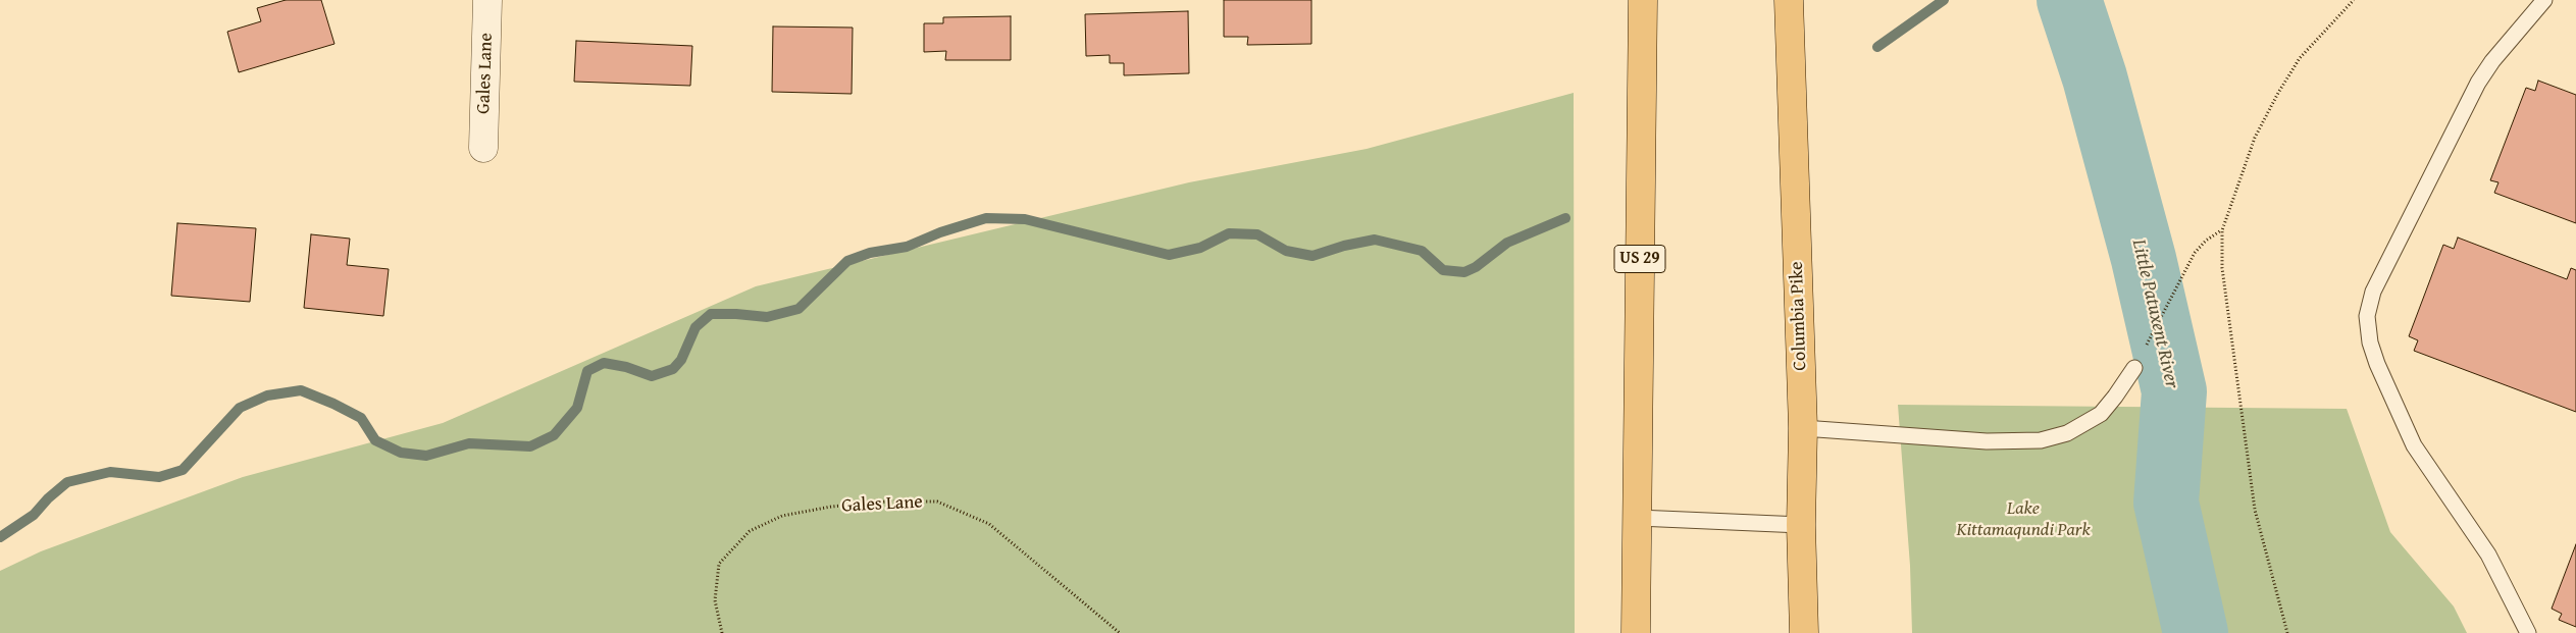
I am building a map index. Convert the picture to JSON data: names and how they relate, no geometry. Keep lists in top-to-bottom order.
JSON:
{
  "streets": {
    "highway": ["US 29", "Columbia Pike"],
    "street": ["Gales Lane"]
  },
  "water": ["Little Patuxent River"],
  "parks": ["Lake Kittamaqundi Park"]
}
